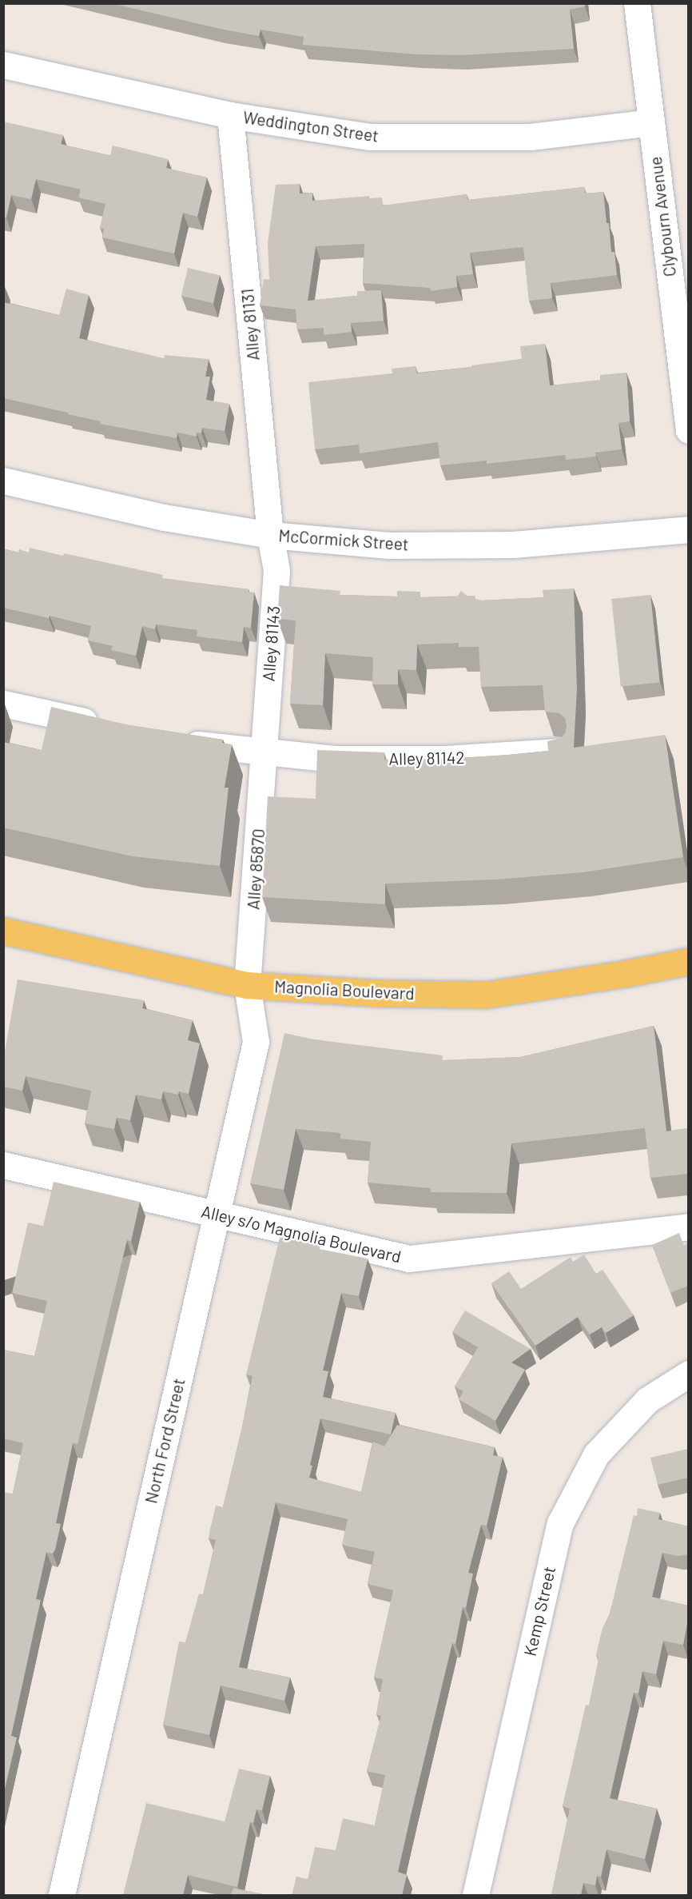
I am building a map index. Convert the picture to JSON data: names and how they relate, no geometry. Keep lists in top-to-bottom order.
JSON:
{
  "streets": {
    "main road": ["Magnolia Boulevard"],
    "street": [
      "Weddington Street",
      "Clybourn Avenue",
      "Alley 81131",
      "McCormick Street",
      "Alley 81143",
      "Alley 81142",
      "Alley 85870",
      "Alley s/o Magnolia Boulevard",
      "North Ford Street",
      "Kemp Street"
    ]
  },
  "crossings": [
    ["Weddington Street", "Clybourn Avenue"],
    ["Weddington Street", "Alley 81131"],
    ["Alley 81131", "McCormick Street"],
    ["Alley 81131", "Alley 81143"],
    ["McCormick Street", "Alley 81143"],
    ["Alley 81143", "Alley 81142"],
    ["Alley 81143", "Alley 85870"],
    ["Alley 81142", "Alley 85870"],
    ["Alley 85870", "Magnolia Boulevard"],
    ["Alley 85870", "North Ford Street"],
    ["Magnolia Boulevard", "North Ford Street"],
    ["Alley s/o Magnolia Boulevard", "North Ford Street"]
  ]
}
